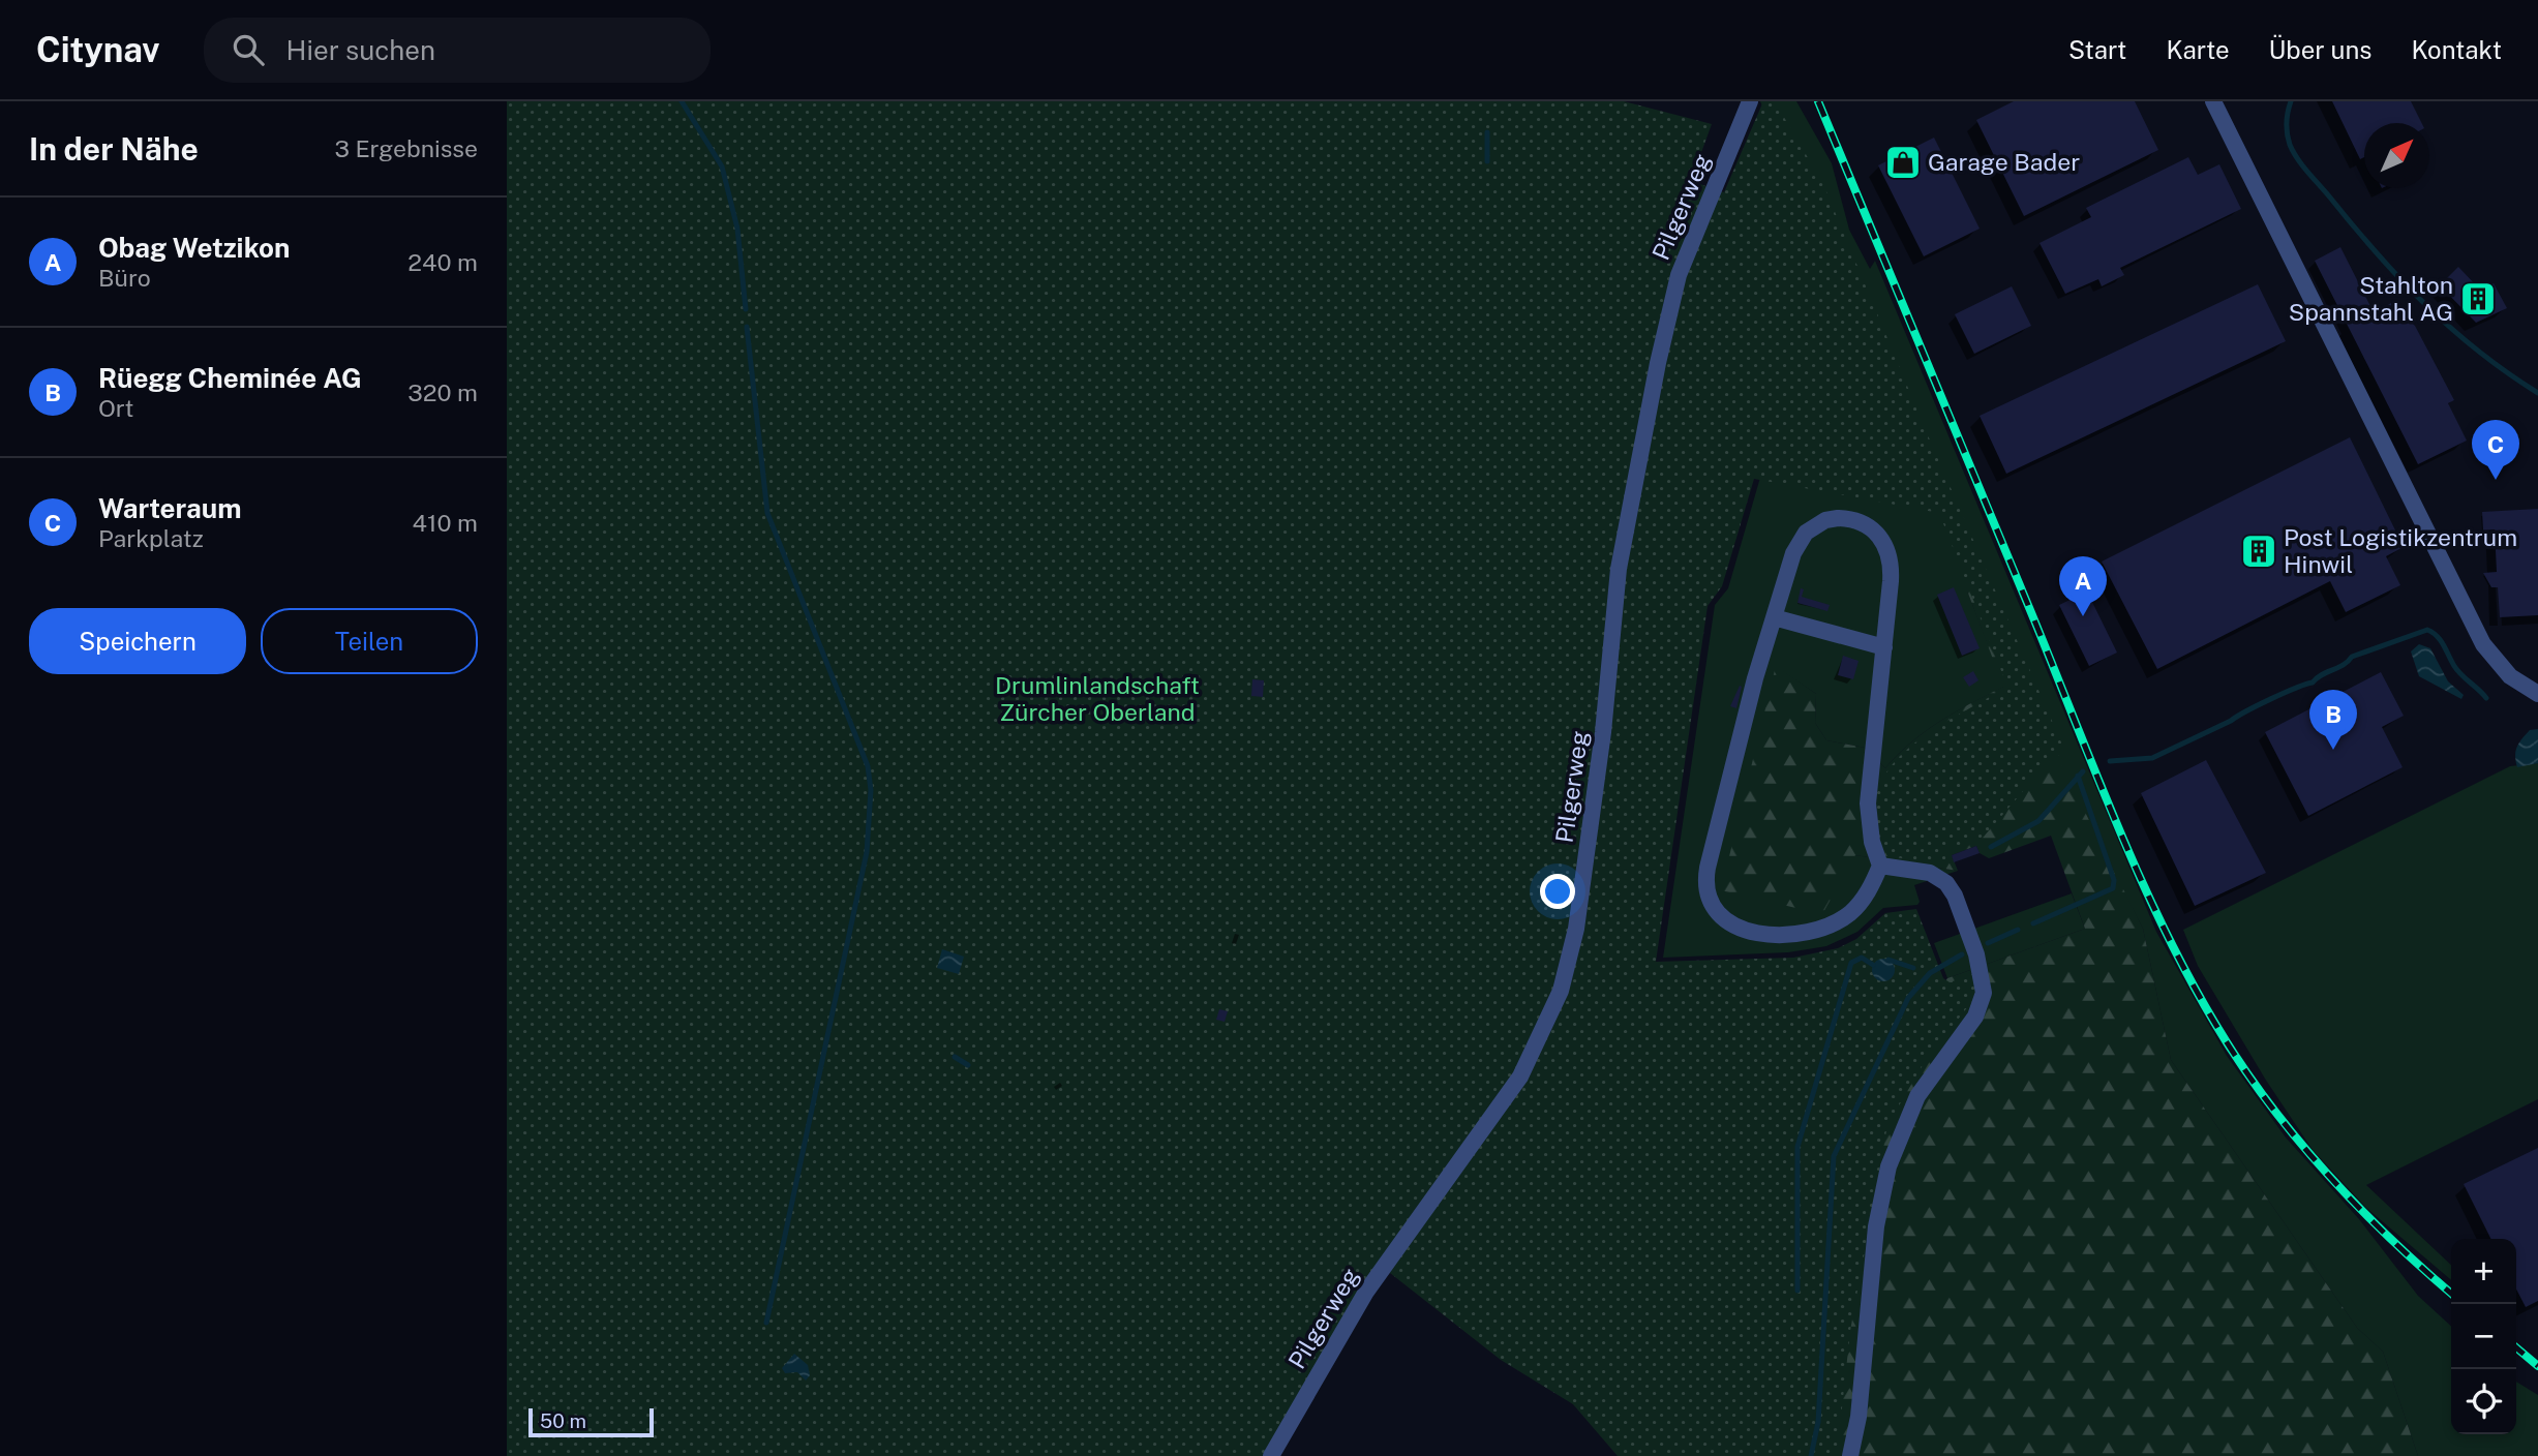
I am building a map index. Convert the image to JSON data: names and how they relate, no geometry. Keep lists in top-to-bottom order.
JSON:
{
  "streets": {
    "street": ["Pilgerweg"]
  },
  "parks": ["Drumlinlandschaft Zürcher Oberland"],
  "places": {
    "shop": ["Garage Bader"],
    "building": ["Stahlton Spannstahl AG", "Post Logistikzentrum Hinwil"]
  },
  "scale_bar": "50 m",
  "north": "top right",
  "page": {
    "header": "Citynav",
    "search": "Hier suchen",
    "nav": [
      "Start",
      "Karte",
      "Über uns",
      "Kontakt"
    ],
    "heading": ["In der Nähe", "3 Ergebnisse"],
    "list": [
      {
        "mark": "A",
        "name": "Obag Wetzikon",
        "note": "Büro",
        "value": "240 m"
      },
      {
        "mark": "B",
        "name": "Rüegg Cheminée AG",
        "note": "Ort",
        "value": "320 m"
      },
      {
        "mark": "C",
        "name": "Warteraum",
        "note": "Parkplatz",
        "value": "410 m"
      }
    ],
    "pins": ["C", "A", "B"],
    "buttons": ["Speichern", "Teilen"],
    "map_buttons": ["+", "−"],
    "scale": "50 m"
  }
}
